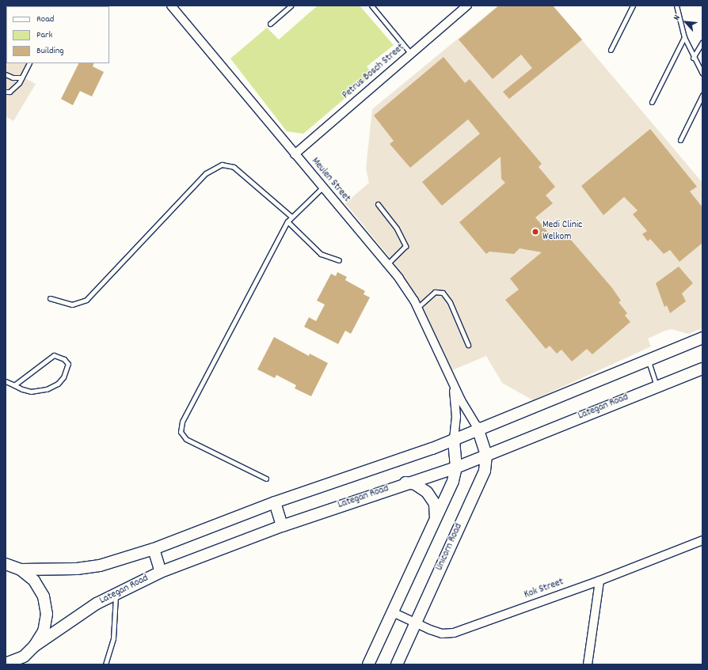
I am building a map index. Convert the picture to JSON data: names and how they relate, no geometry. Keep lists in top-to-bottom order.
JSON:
{
  "streets": {
    "street": [
      "Petrus Bosch Street",
      "Meulen Street",
      "Lategan Road",
      "Unicorn Road",
      "Kok Street"
    ]
  },
  "crossings": [
    ["Petrus Bosch Street", "Meulen Street"],
    ["Meulen Street", "Unicorn Road"],
    ["Lategan Road", "Unicorn Road"],
    ["Unicorn Road", "Kok Street"]
  ],
  "places": ["Medi Clinic Welkom"],
  "legend": ["Road", "Park", "Building"],
  "north": "top left"
}
